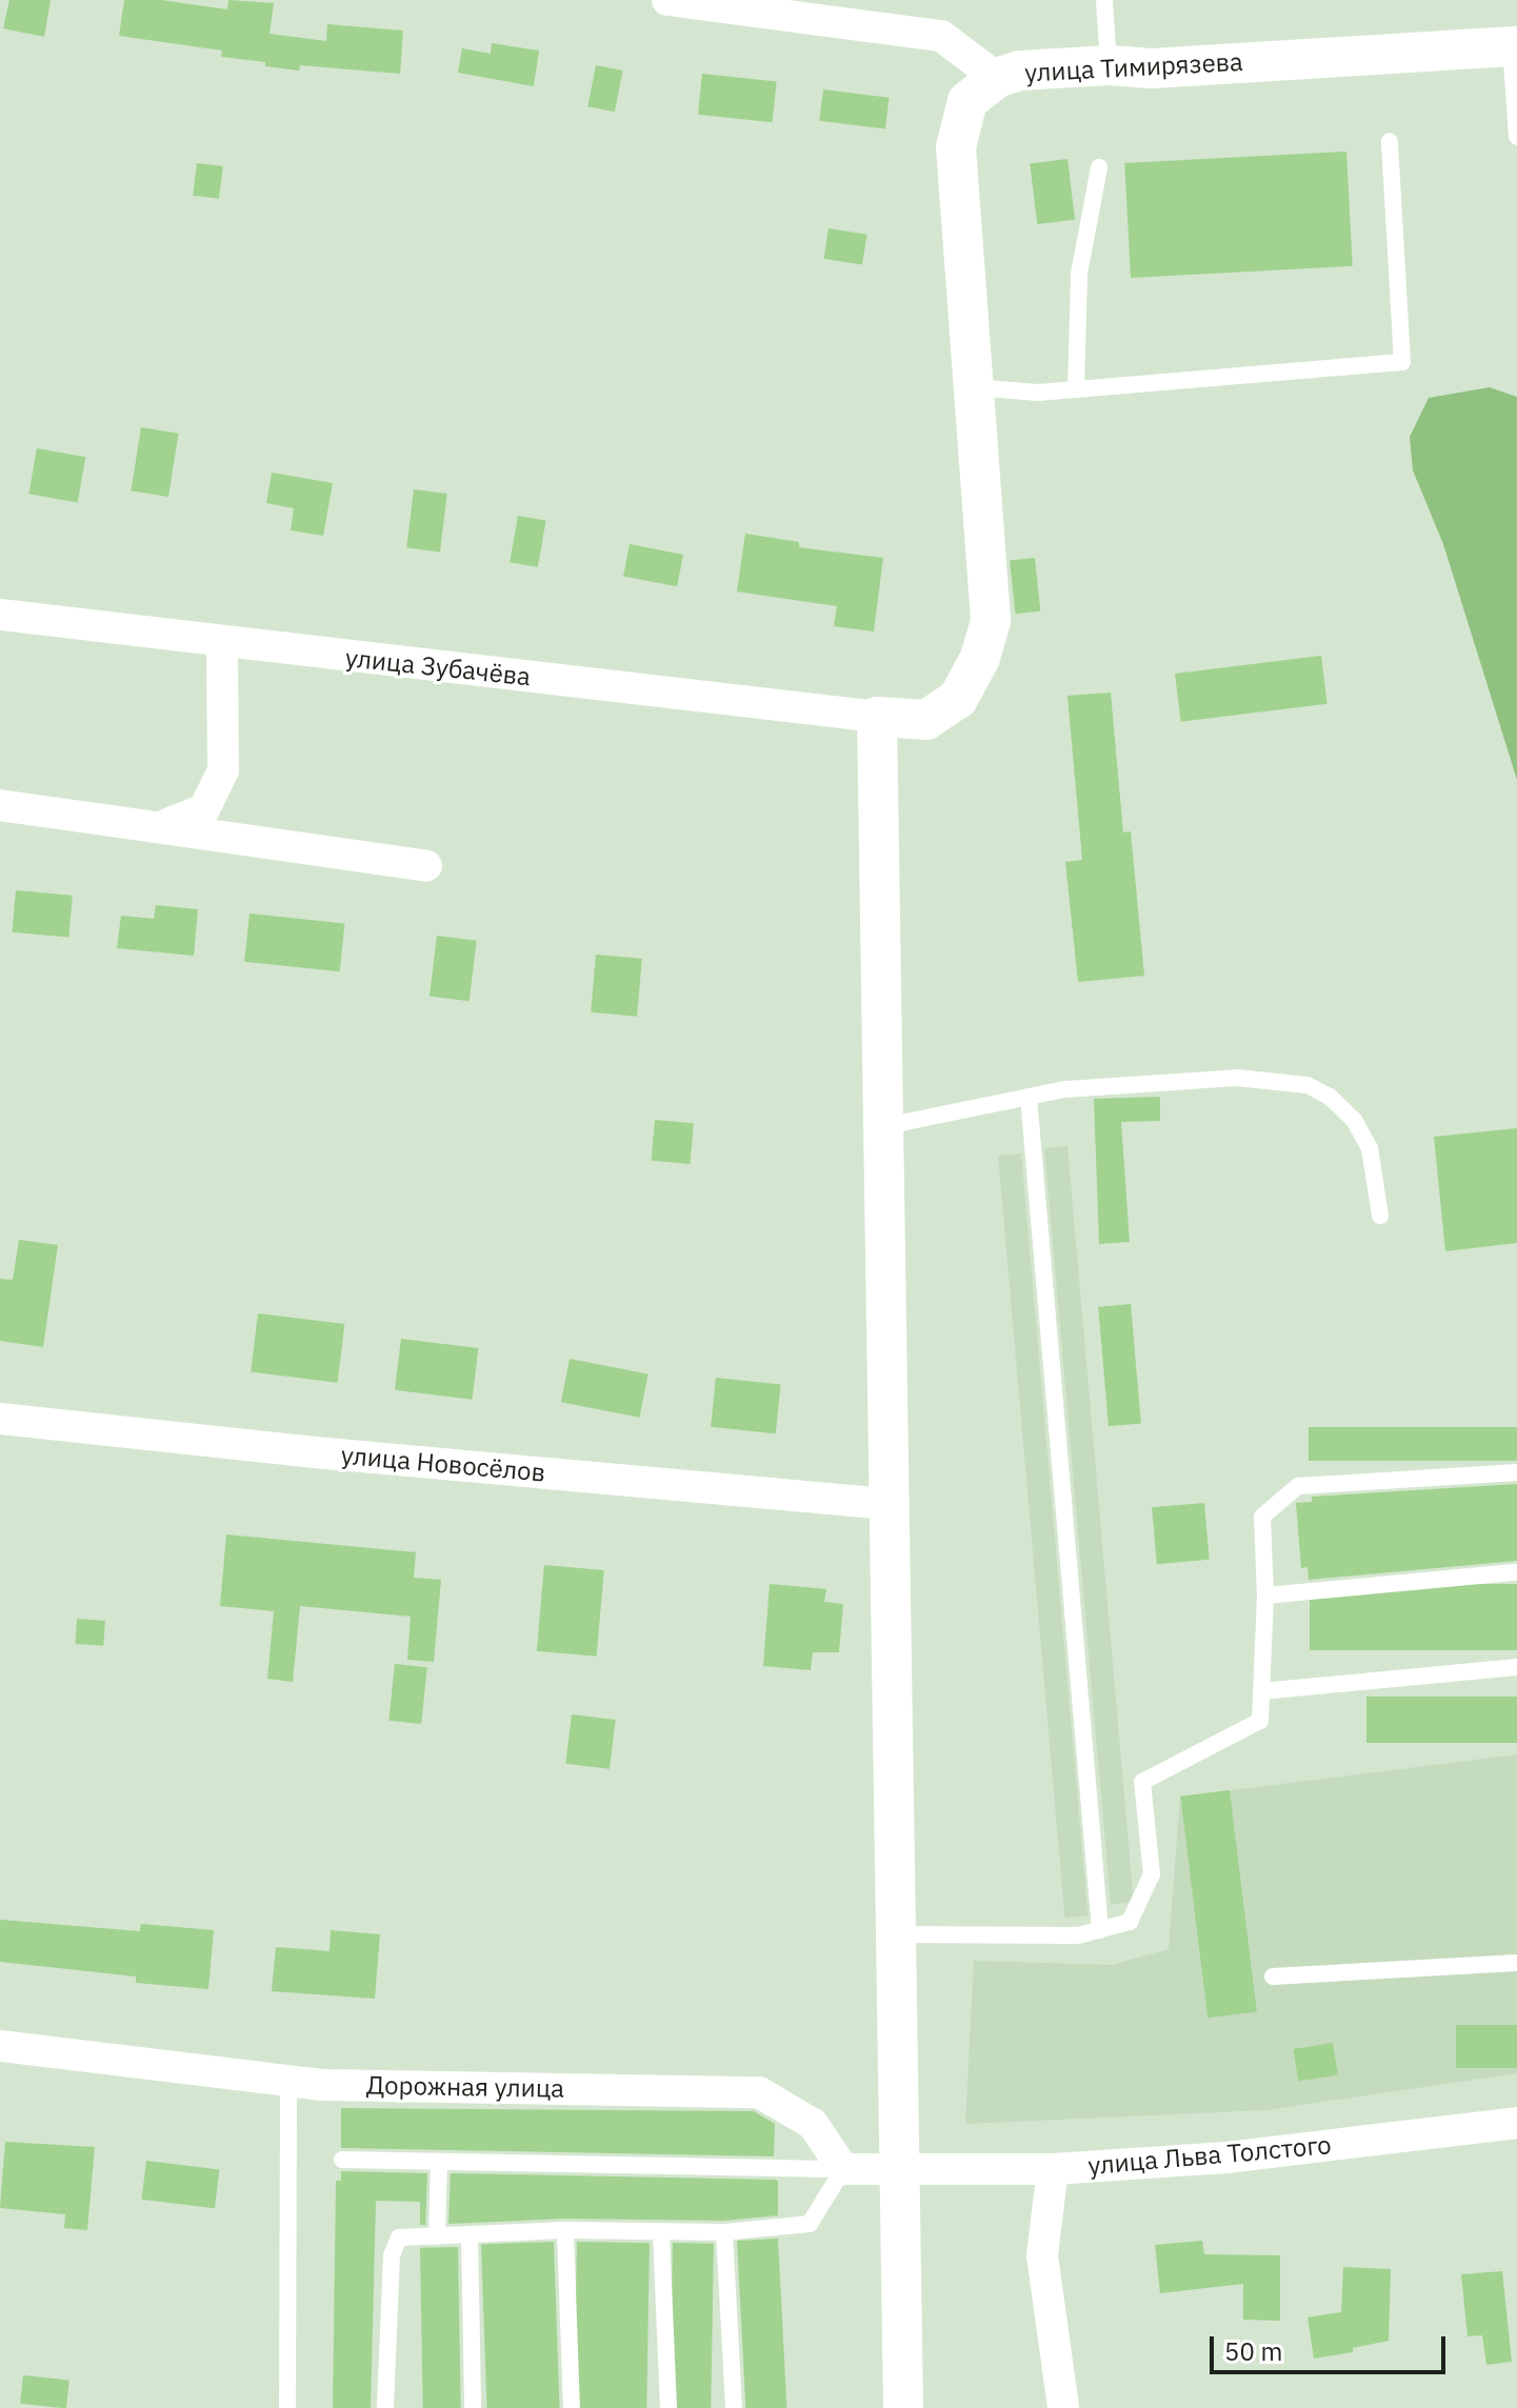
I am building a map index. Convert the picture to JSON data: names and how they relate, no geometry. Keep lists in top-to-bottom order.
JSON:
{
  "streets": {
    "street": [
      "улица Тимирязева",
      "улица Зубачёва",
      "улица Новосёлов",
      "Дорожная улица",
      "улица Льва Толстого"
    ]
  },
  "scale_bar": "50 m"
}
